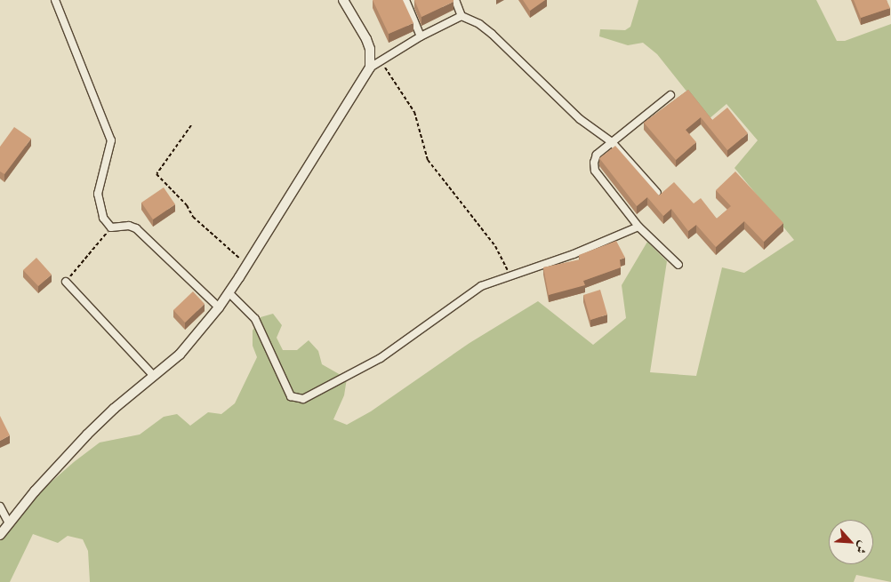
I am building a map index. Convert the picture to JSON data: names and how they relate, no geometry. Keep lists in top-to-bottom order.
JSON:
{
  "north": "bottom right"
}
